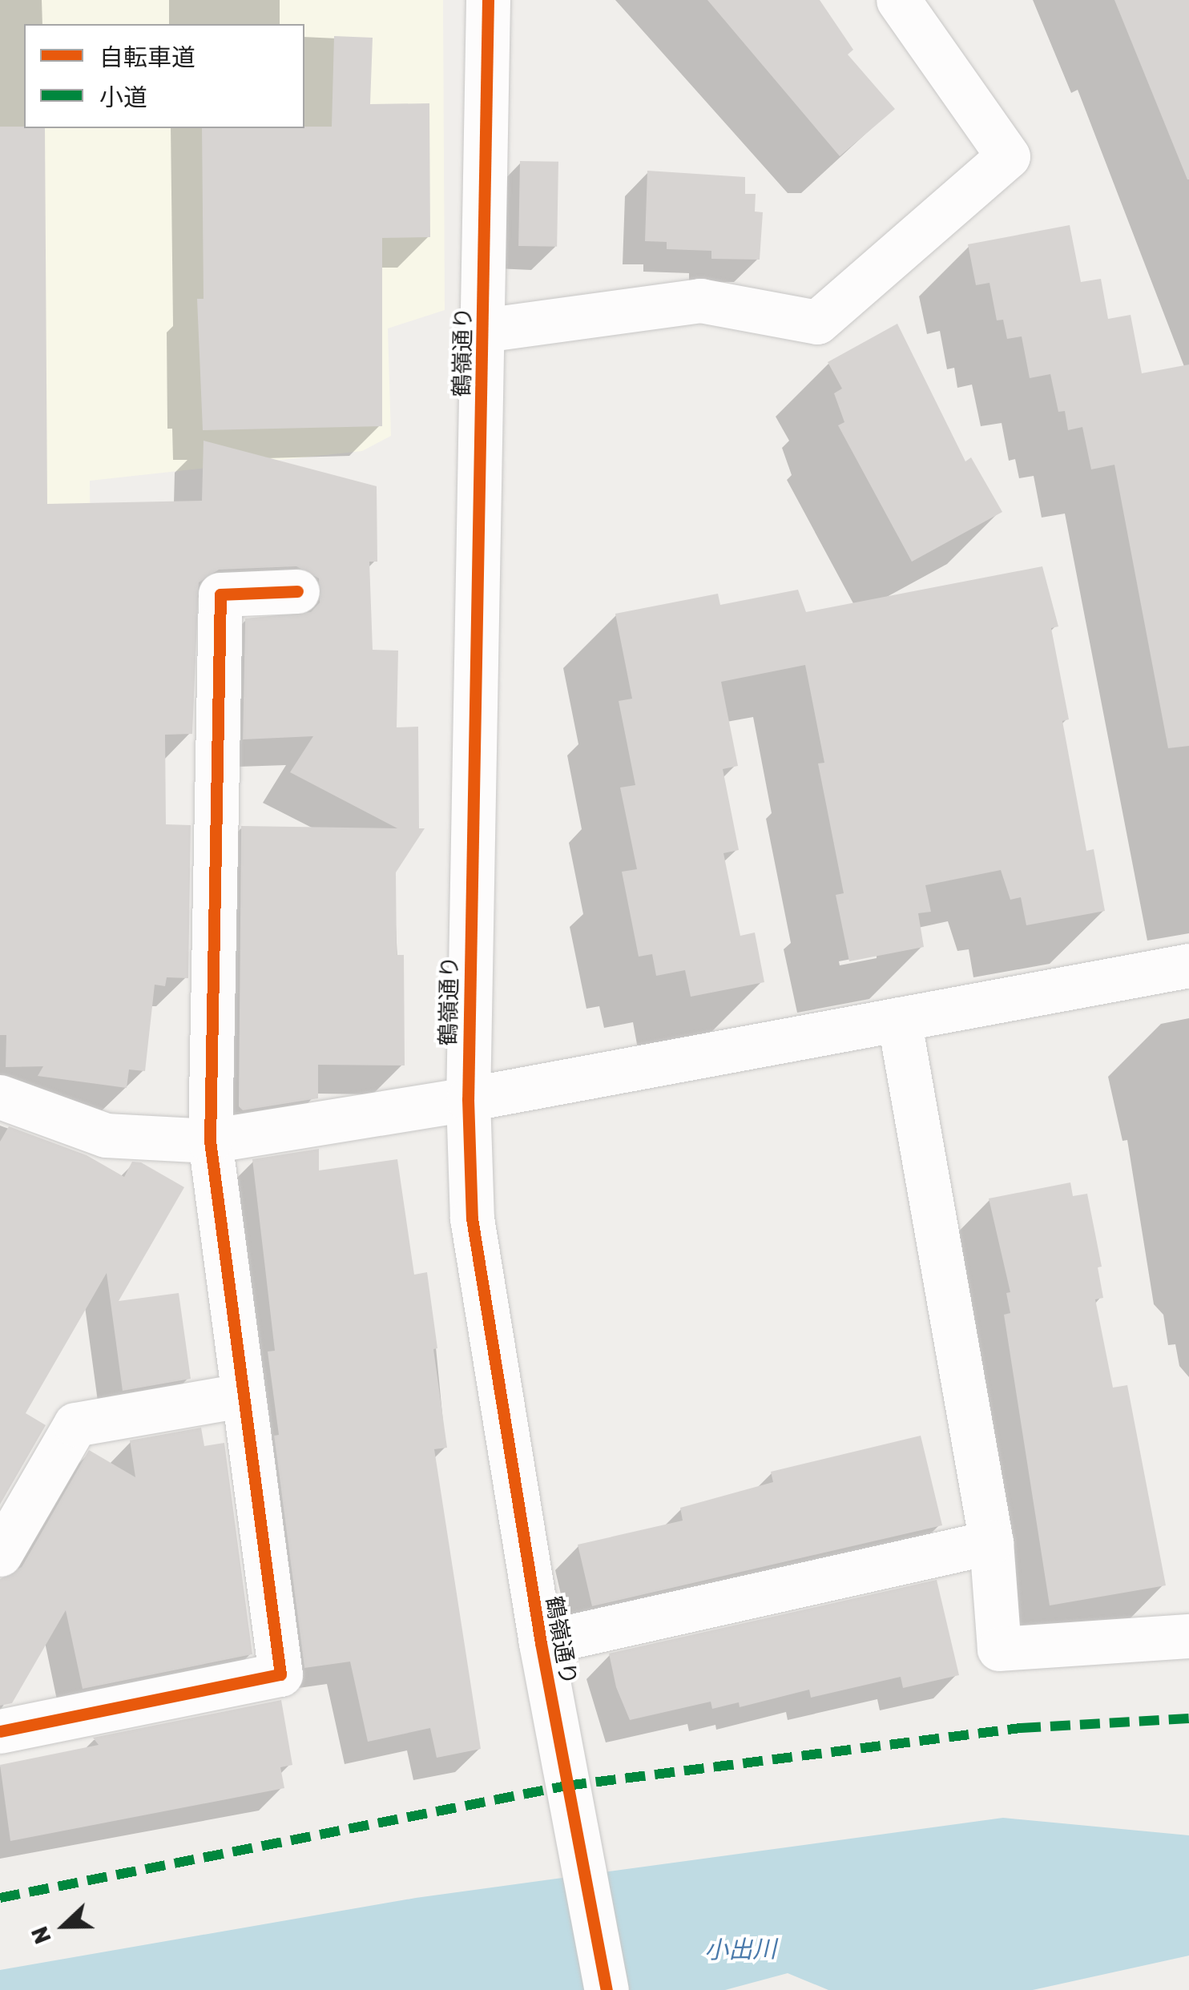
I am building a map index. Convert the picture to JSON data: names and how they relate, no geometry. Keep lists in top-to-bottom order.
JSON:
{
  "streets": {
    "street": ["鶴嶺通り"]
  },
  "water": ["小出川"],
  "legend": ["自転車道", "小道"],
  "north": "left"
}
